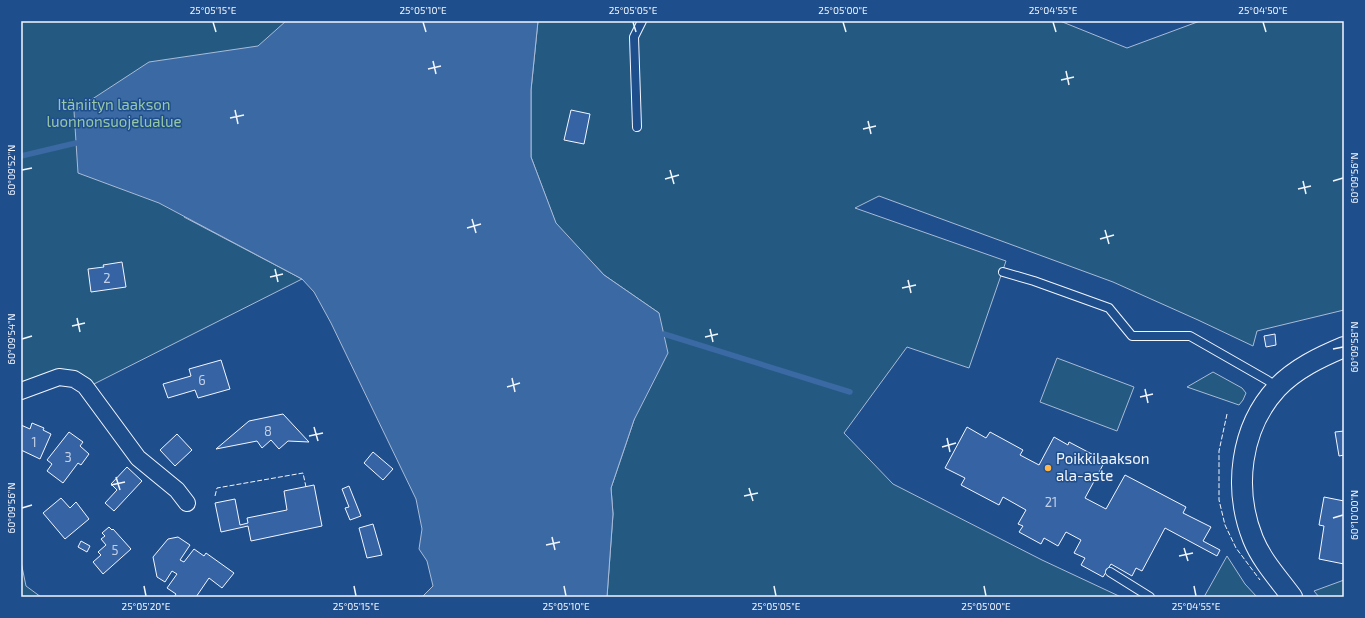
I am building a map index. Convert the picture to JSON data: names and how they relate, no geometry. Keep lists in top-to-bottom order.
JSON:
{
  "parks": ["Itäniityn laakson luonnonsuojelualue"],
  "places": ["Poikkilaakson ala-aste"],
  "house_numbers": [
    "2",
    "6",
    "8",
    "1",
    "3",
    "21",
    "5"
  ],
  "coordinates": [
    "25°05'15\"E",
    "25°05'10\"E",
    "25°05'05\"E",
    "25°05'00\"E",
    "25°04'55\"E",
    "25°04'50\"E",
    "60°09'52\"N",
    "60°09'56\"N",
    "60°09'54\"N",
    "60°09'58\"N",
    "60°10'00\"N",
    "25°05'20\"E"
  ]
}
